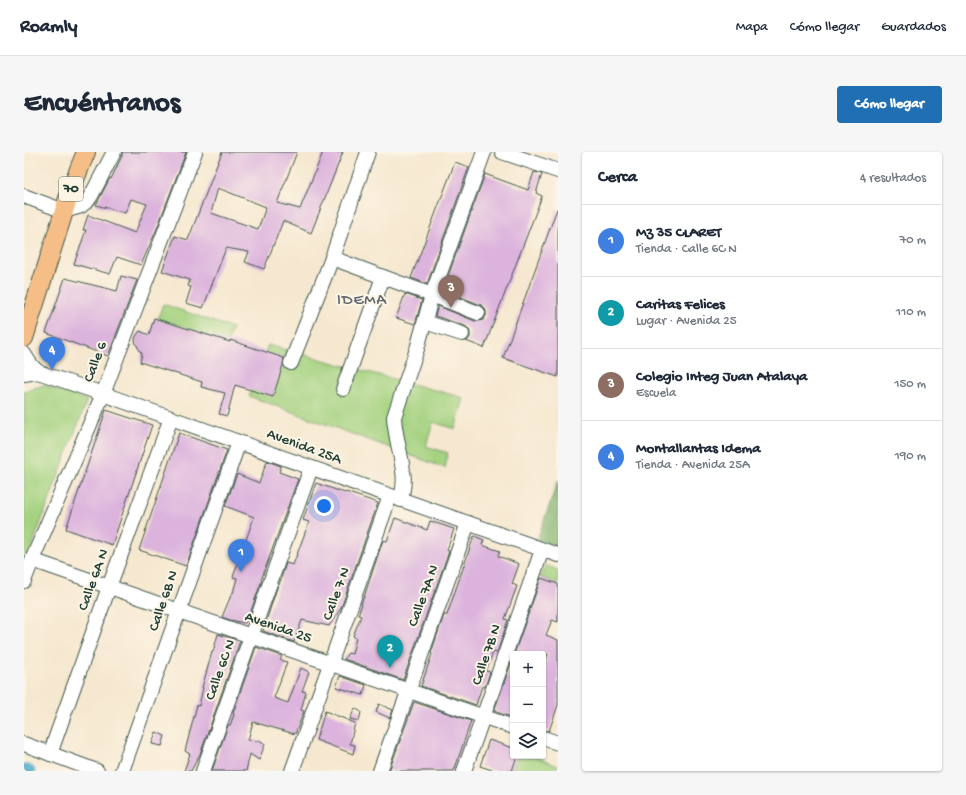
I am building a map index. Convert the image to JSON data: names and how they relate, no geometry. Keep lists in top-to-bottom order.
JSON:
{
  "streets": {
    "main road": ["70"],
    "street": [
      "Calle 6",
      "Avenida 25A",
      "Calle 6A N",
      "Calle 7 N",
      "Calle 7A N",
      "Calle 6B N",
      "Avenida 25",
      "Calle 7B N",
      "Calle 6C N"
    ]
  },
  "crossings": [
    ["Calle 6", "Avenida 25A"],
    ["Calle 6", "Avenida 25"],
    ["Avenida 25A", "Calle 6A N"],
    ["Avenida 25A", "Calle 7 N"],
    ["Avenida 25A", "Calle 7A N"],
    ["Avenida 25A", "Calle 6B N"],
    ["Avenida 25A", "Calle 7B N"],
    ["Avenida 25A", "Calle 6C N"],
    ["Calle 6A N", "Avenida 25"],
    ["Calle 7 N", "Avenida 25"],
    ["Calle 7A N", "Avenida 25"],
    ["Calle 6B N", "Avenida 25"],
    ["Avenida 25", "Calle 7B N"],
    ["Avenida 25", "Calle 6C N"]
  ],
  "districts": ["IDEMA"],
  "page": {
    "header": "Roamly",
    "nav": ["Mapa", "Cómo llegar", "Guardados"],
    "buttons": "Cómo llegar",
    "title": "Encuéntranos",
    "heading": ["Cerca", "4 resultados"],
    "list": [
      {
        "mark": "1",
        "name": "Mz 35 CLARET",
        "note": "Tienda · Calle 6C N",
        "value": "70 m"
      },
      {
        "mark": "2",
        "name": "Caritas Felices",
        "note": "Lugar · Avenida 25",
        "value": "110 m"
      },
      {
        "mark": "3",
        "name": "Colegio Integ Juan Atalaya",
        "note": "Escuela",
        "value": "150 m"
      },
      {
        "mark": "4",
        "name": "Montallantas Idema",
        "note": "Tienda · Avenida 25A",
        "value": "190 m"
      }
    ],
    "pins": [
      "3",
      "4",
      "1",
      "2"
    ],
    "map_buttons": ["+", "−"]
  }
}
